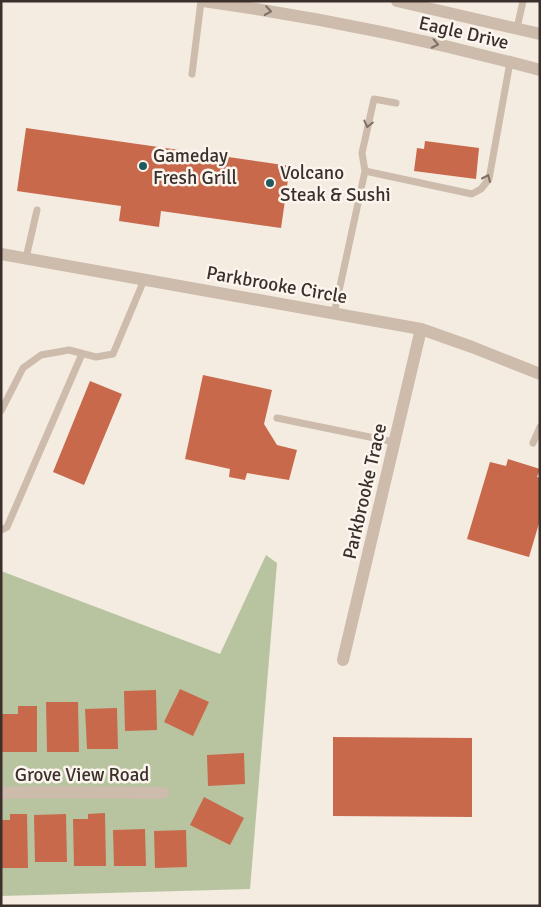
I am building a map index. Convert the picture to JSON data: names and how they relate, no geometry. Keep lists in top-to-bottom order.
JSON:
{
  "streets": {
    "street": [
      "Eagle Drive",
      "Parkbrooke Circle",
      "Parkbrooke Trace",
      "Grove View Road"
    ]
  },
  "crossings": [
    ["Parkbrooke Circle", "Parkbrooke Trace"]
  ],
  "places": ["Gameday Fresh Grill", "Volcano Steak & Sushi"]
}
